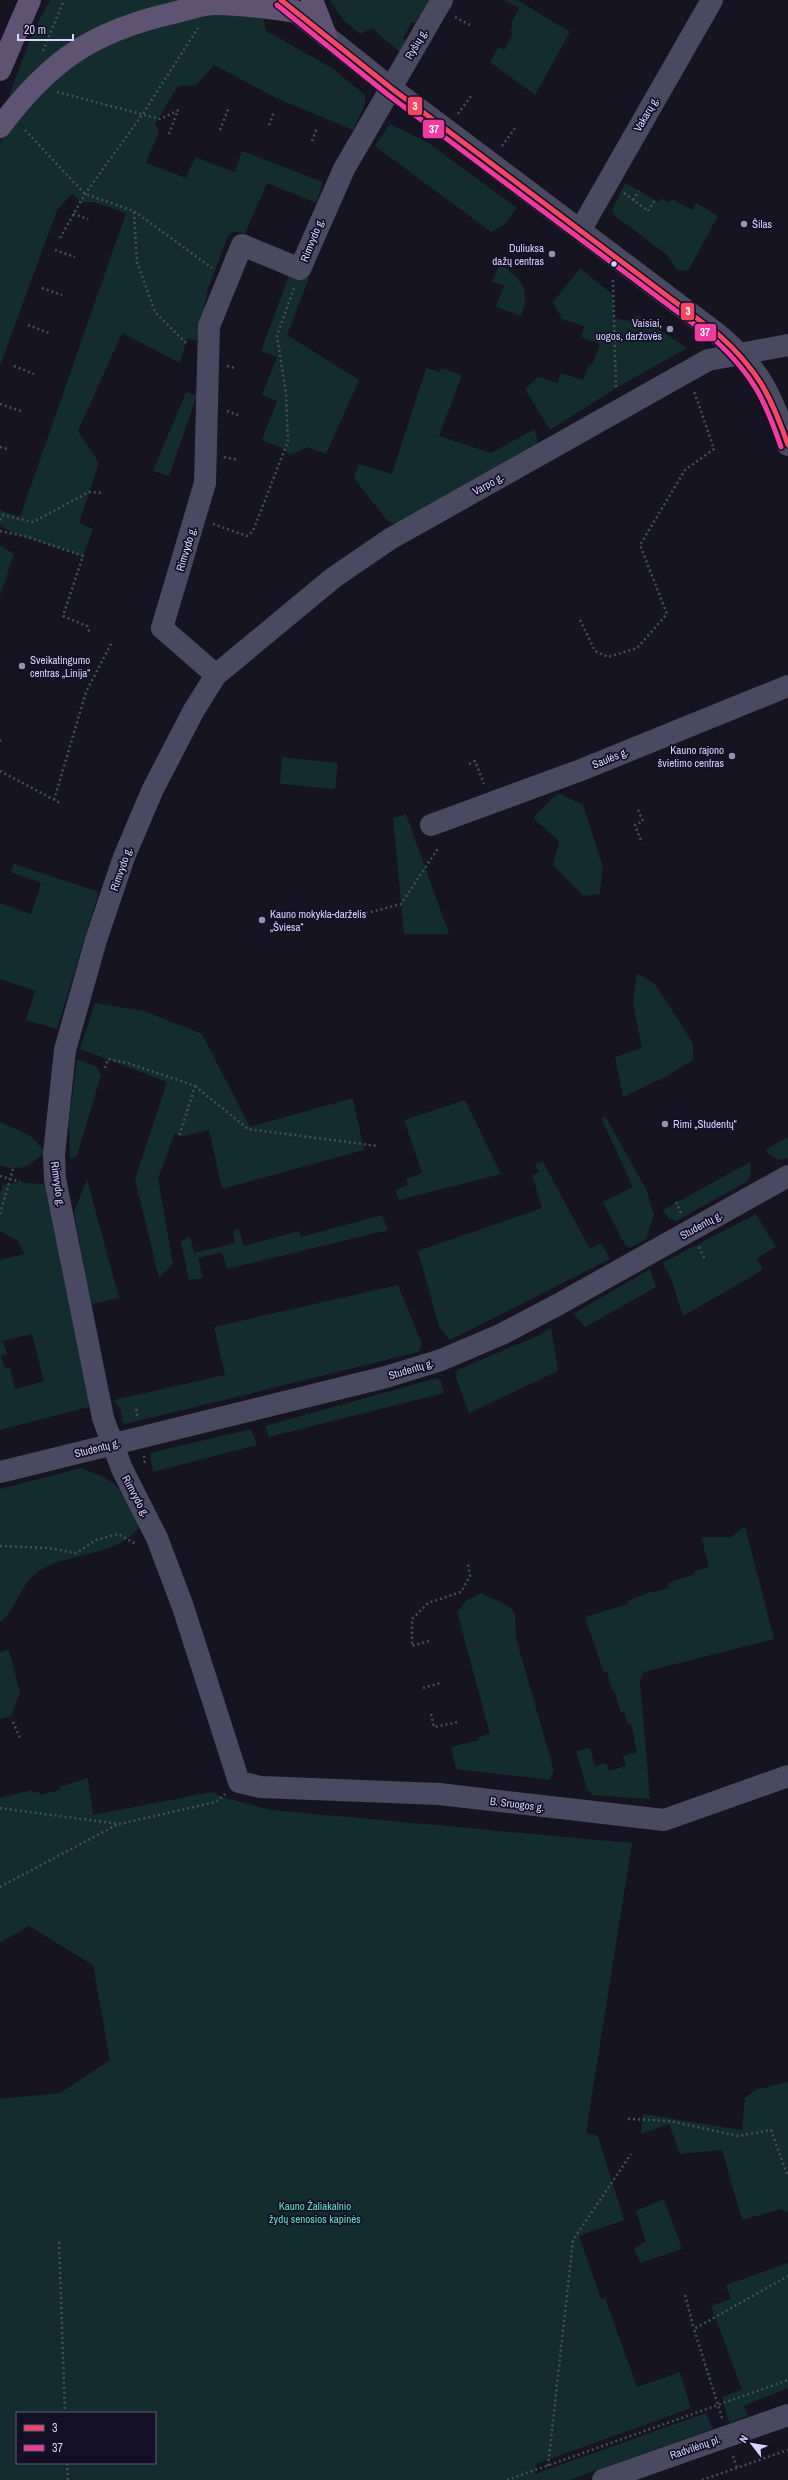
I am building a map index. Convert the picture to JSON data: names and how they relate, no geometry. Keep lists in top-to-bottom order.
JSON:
{
  "streets": {
    "street": [
      "Ryšių g.",
      "Vakarų g.",
      "Rimvydo g.",
      "Varpo g.",
      "Saulės g.",
      "Studentų g.",
      "B. Sruogos g.",
      "Radvilėnų pl."
    ]
  },
  "crossings": [
    ["Ryšių g.", "Rimvydo g."],
    ["Rimvydo g.", "Varpo g."],
    ["Rimvydo g.", "Studentų g."],
    ["Rimvydo g.", "B. Sruogos g."]
  ],
  "parks": ["Kauno Žaliakalnio žydų senosios kapinės"],
  "places": [
    "Šilas",
    "Duliuksa dažų centras",
    "Vaisiai, uogos, daržovės",
    "Sveikatingumo centras „Linija“",
    "Kauno rajono švietimo centras",
    "Kauno mokykla-darželis „Šviesa“",
    "Rimi „Studentų“"
  ],
  "lines": ["transit line 3", "transit line 37"],
  "legend": ["3", "37"],
  "scale_bar": "20 m",
  "north": "top left"
}
